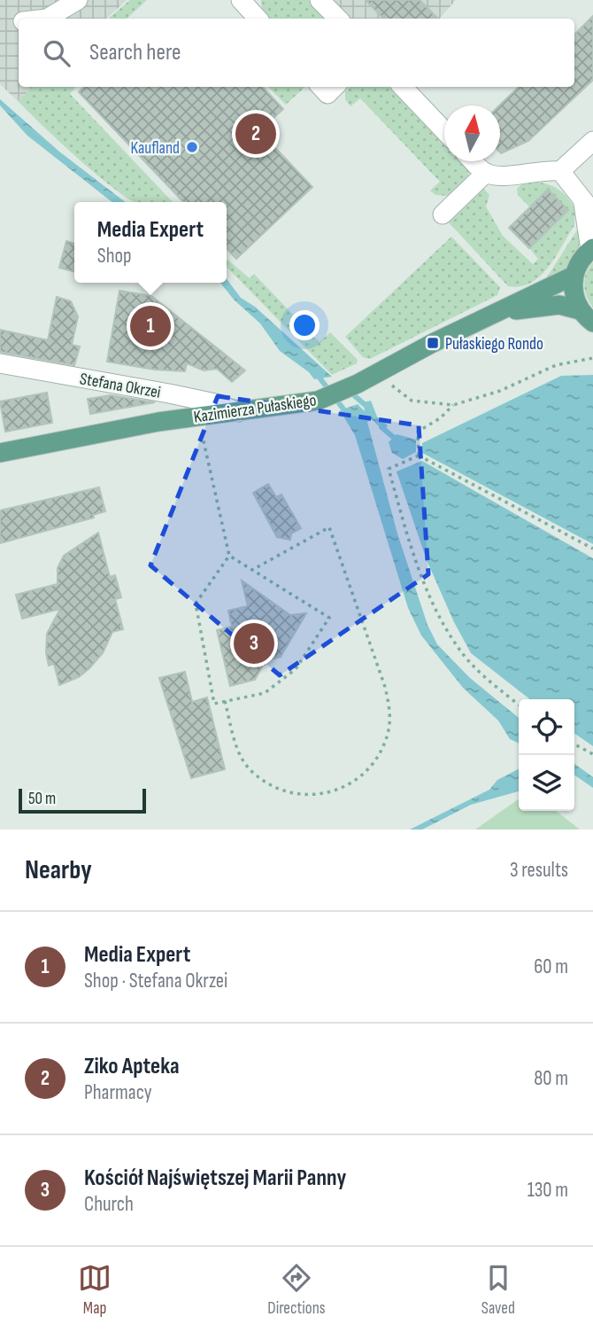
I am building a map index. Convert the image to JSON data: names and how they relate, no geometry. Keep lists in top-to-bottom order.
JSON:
{
  "streets": {
    "main road": ["Kazimierza Pułaskiego"],
    "street": ["Stefana Okrzei"]
  },
  "crossings": [
    ["Stefana Okrzei", "Kazimierza Pułaskiego"]
  ],
  "places": {
    "other": ["Kaufland"],
    "transit": ["Pułaskiego Rondo"]
  },
  "scale_bar": "50 m",
  "north": "top",
  "page": {
    "search": "Search here",
    "pins": ["2", "1", "3"],
    "popup": ["Media Expert", "Shop"],
    "scale": "50 m",
    "heading": ["Nearby", "3 results"],
    "list": [
      {
        "mark": "1",
        "name": "Media Expert",
        "note": "Shop · Stefana Okrzei",
        "value": "60 m"
      },
      {
        "mark": "2",
        "name": "Ziko Apteka",
        "note": "Pharmacy",
        "value": "80 m"
      },
      {
        "mark": "3",
        "name": "Kościół Najświętszej Marii Panny",
        "note": "Church",
        "value": "130 m"
      }
    ],
    "nav": ["Map", "Directions", "Saved"]
  }
}
